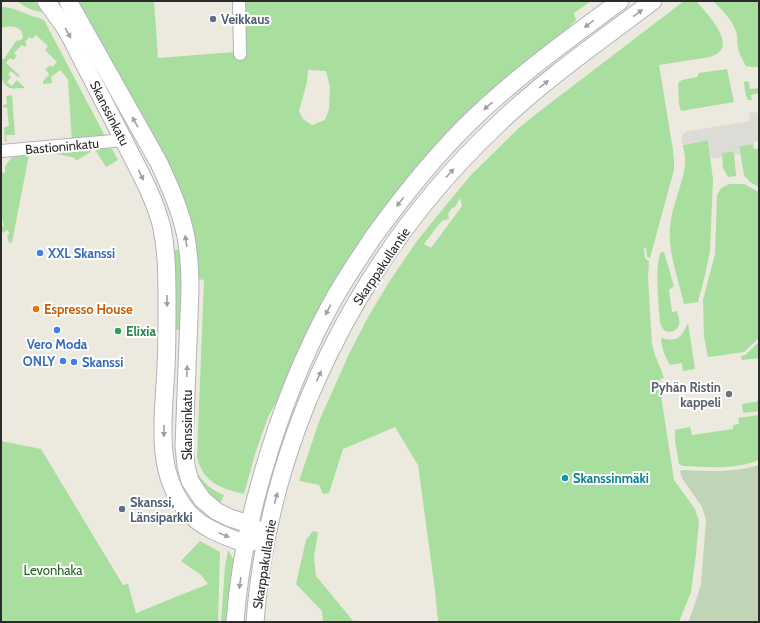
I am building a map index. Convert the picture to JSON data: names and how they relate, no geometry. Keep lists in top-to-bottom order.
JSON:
{
  "streets": {
    "main road": ["Skanssinkatu", "Skarppakullantie"],
    "street": ["Bastioninkatu"]
  },
  "crossings": [
    ["Skanssinkatu", "Bastioninkatu"],
    ["Skanssinkatu", "Skarppakullantie"]
  ],
  "parks": ["Levonhaka"],
  "places": [
    "Veikkaus",
    "XXL Skanssi",
    "Espresso House",
    "Vero Moda",
    "Elixia",
    "ONLY",
    "Skanssi",
    "Pyhän Ristin kappeli",
    "Skanssinmäki",
    "Skanssi, Länsiparkki"
  ]
}
